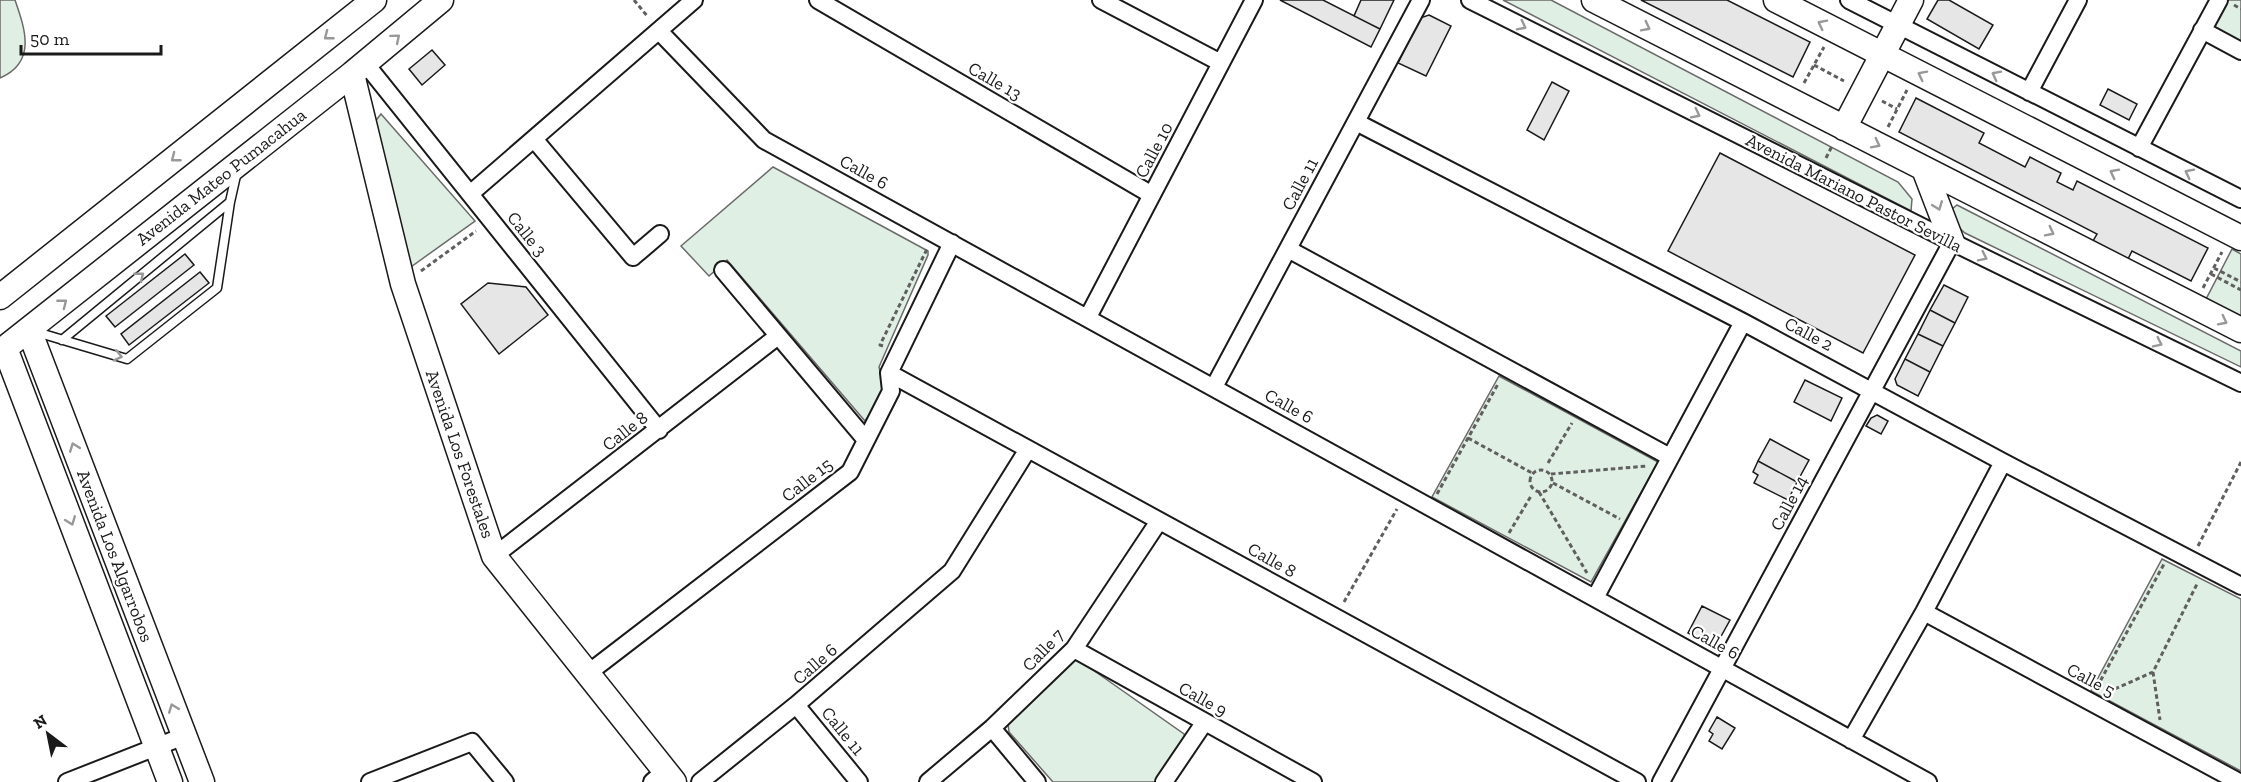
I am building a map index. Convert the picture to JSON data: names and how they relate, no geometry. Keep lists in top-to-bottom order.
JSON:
{
  "streets": {
    "main road": ["Avenida Mateo Pumacahua", "Avenida Los Forestales", "Avenida Los Algarrobos"],
    "street": [
      "Calle 13",
      "Calle 10",
      "Calle 6",
      "Calle 11",
      "Avenida Mariano Pastor Sevilla",
      "Calle 3",
      "Calle 2",
      "Calle 8",
      "Calle 15",
      "Calle 14",
      "Calle 7",
      "Calle 5",
      "Calle 9"
    ]
  },
  "crossings": [
    ["Calle 13", "Calle 10"],
    ["Calle 10", "Calle 6"],
    ["Calle 6", "Calle 11"],
    ["Calle 6", "Calle 8"],
    ["Calle 6", "Calle 15"],
    ["Calle 6", "Calle 14"],
    ["Avenida Mateo Pumacahua", "Calle 3"],
    ["Avenida Mateo Pumacahua", "Avenida Los Forestales"],
    ["Avenida Mateo Pumacahua", "Avenida Los Algarrobos"],
    ["Calle 11", "Calle 2"],
    ["Avenida Mariano Pastor Sevilla", "Calle 14"],
    ["Calle 3", "Calle 8"],
    ["Calle 3", "Avenida Los Forestales"],
    ["Calle 2", "Calle 14"],
    ["Calle 8", "Avenida Los Forestales"],
    ["Calle 8", "Calle 15"],
    ["Calle 8", "Calle 7"],
    ["Avenida Los Forestales", "Calle 15"],
    ["Calle 7", "Calle 9"]
  ],
  "one_way": ["Avenida Mariano Pastor Sevilla"],
  "scale_bar": "50 m",
  "north": "top left"
}
